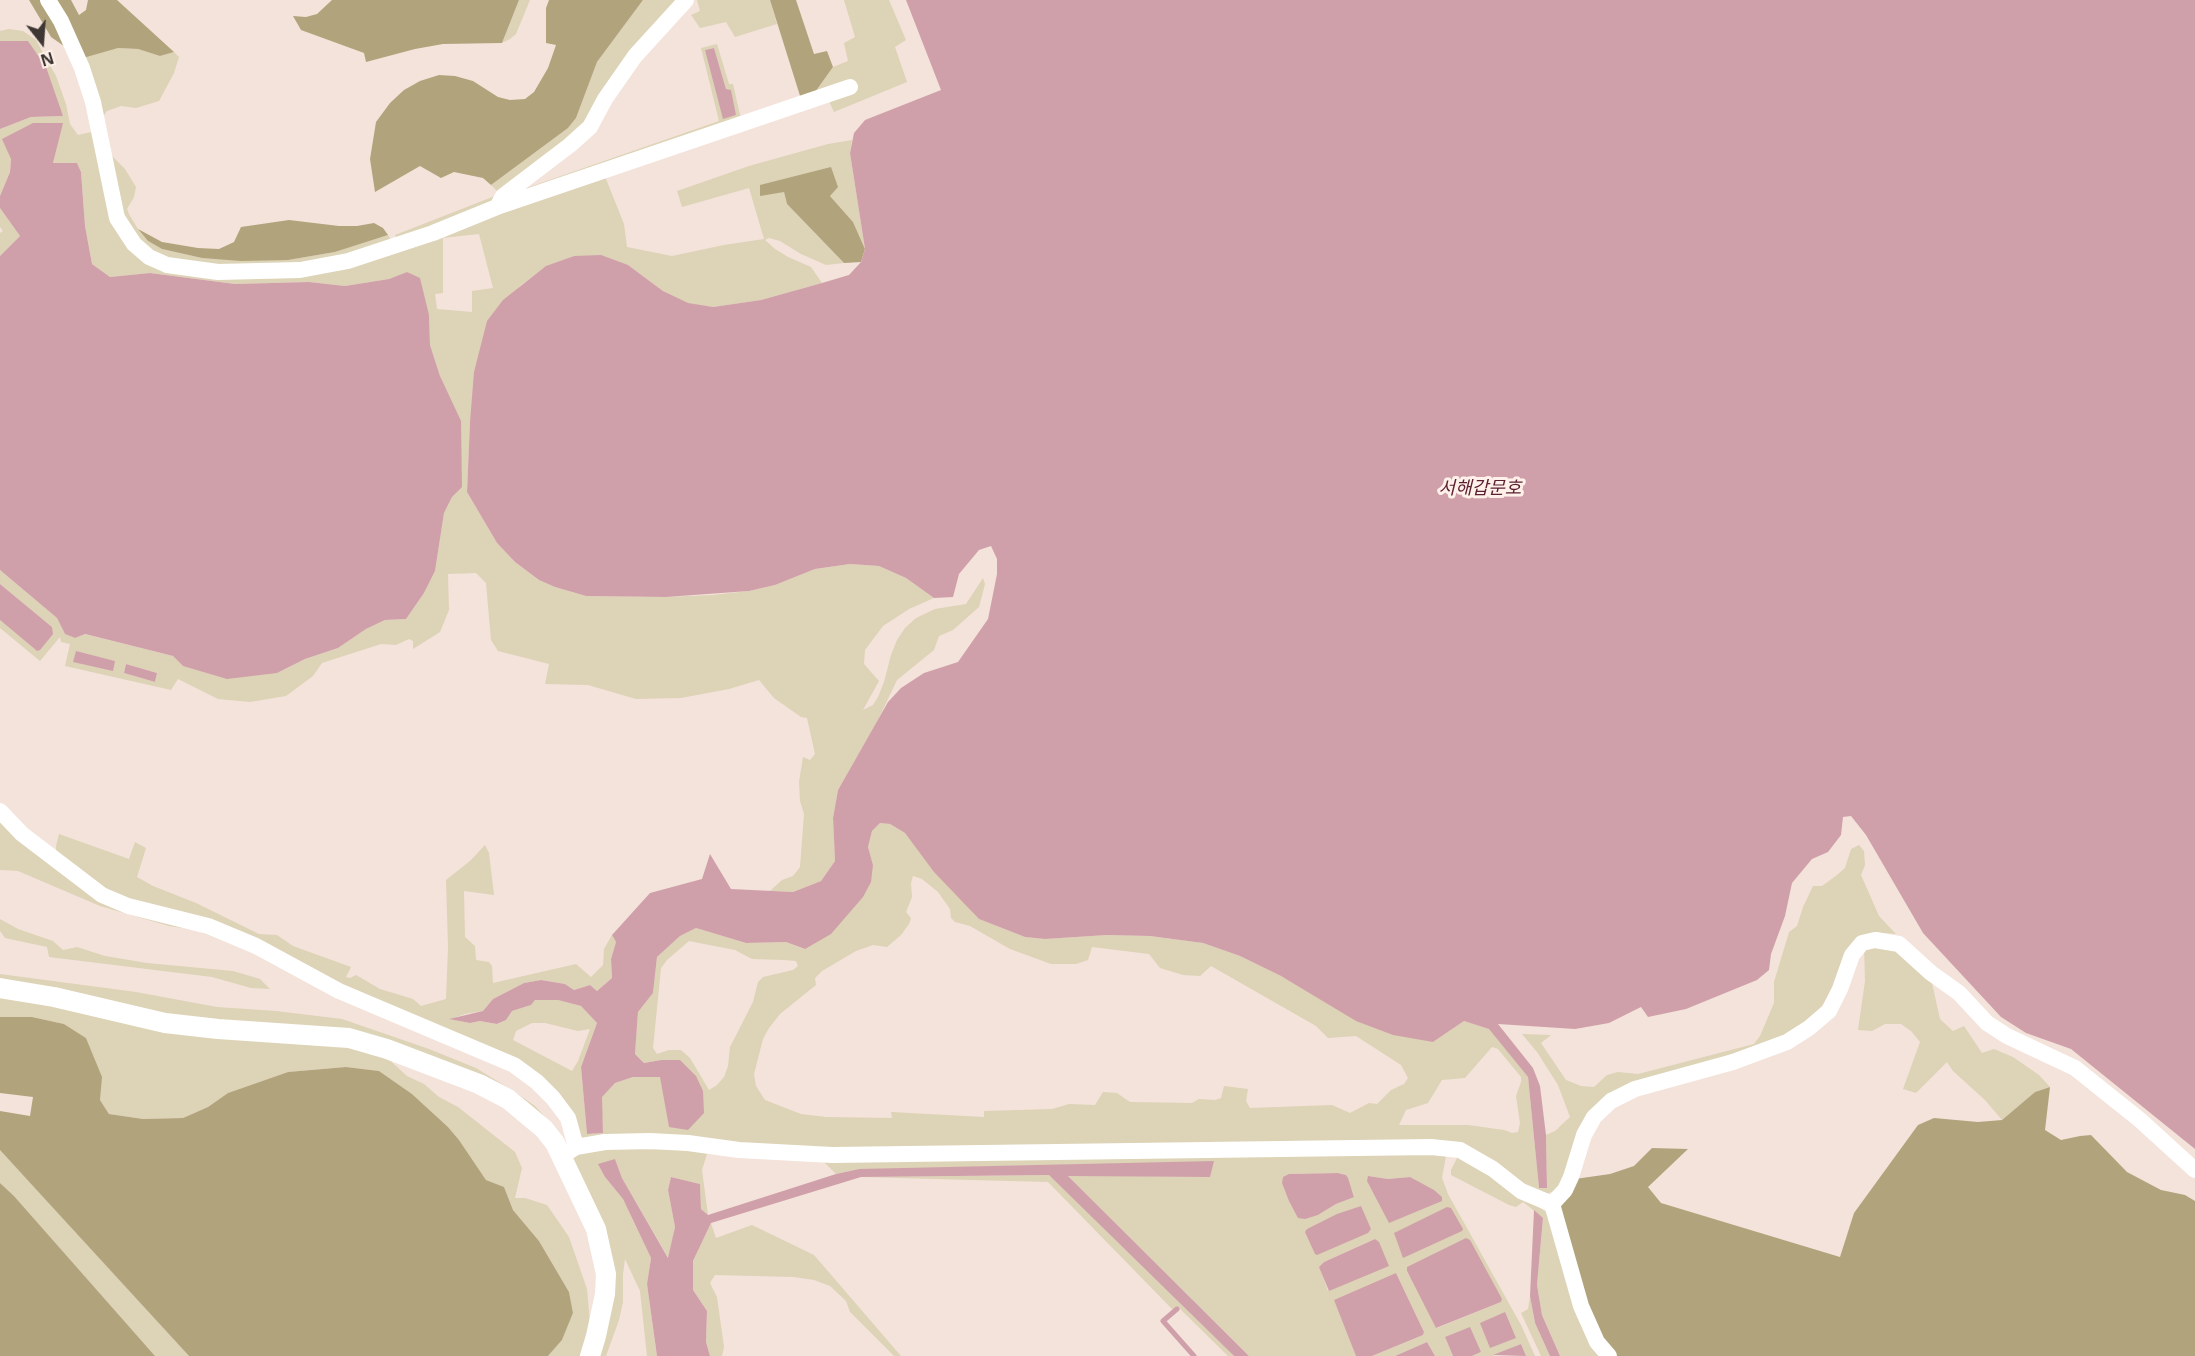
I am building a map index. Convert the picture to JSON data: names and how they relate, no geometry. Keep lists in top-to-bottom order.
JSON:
{
  "water": ["서해갑문호"],
  "north": "bottom"
}
